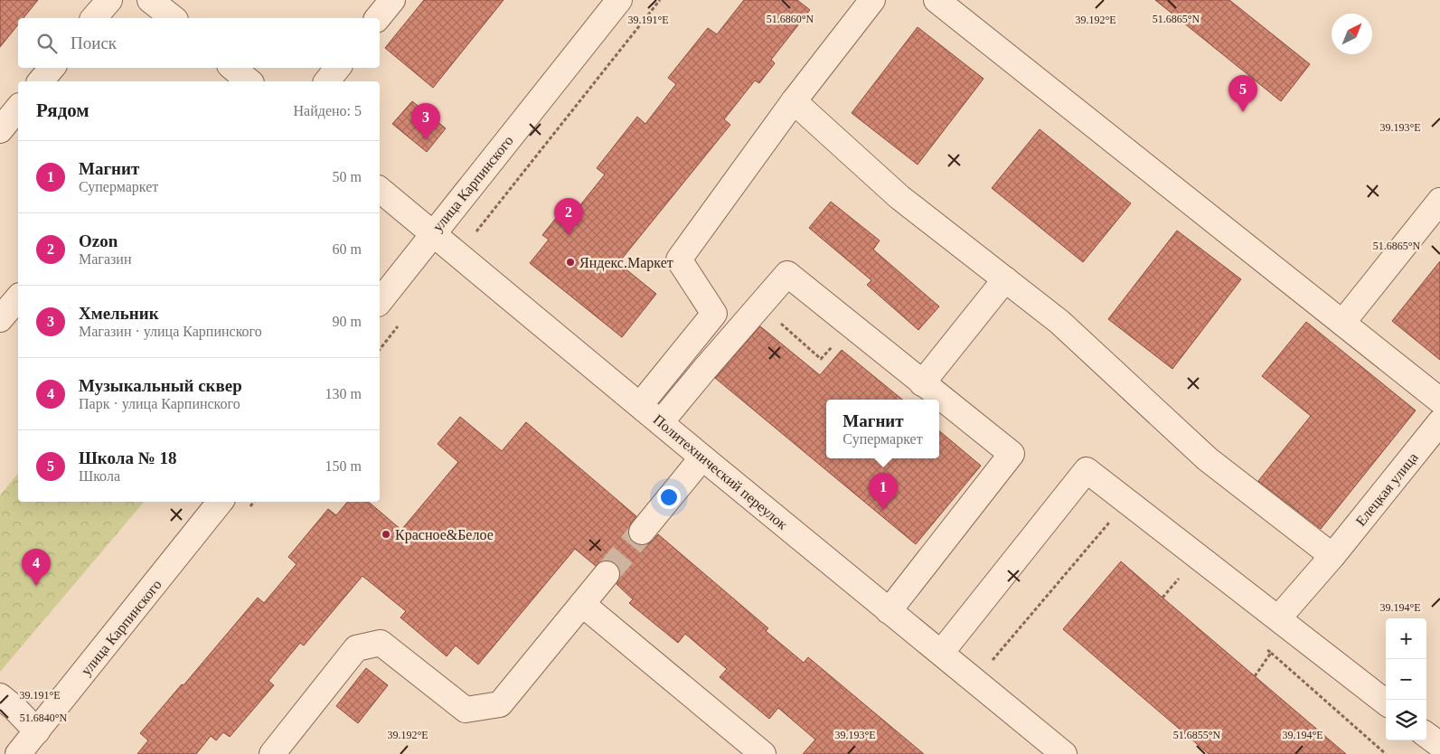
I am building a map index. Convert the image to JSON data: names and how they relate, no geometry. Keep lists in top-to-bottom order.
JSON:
{
  "streets": {
    "street": ["улица Карпинского", "Политехнический переулок", "Елецкая улица"]
  },
  "crossings": [
    ["улица Карпинского", "Политехнический переулок"]
  ],
  "places": ["Яндекс.Маркет", "Красное&Белое"],
  "north": "top right",
  "page": {
    "search": "Поиск",
    "pins": [
      "5",
      "3",
      "2",
      "1",
      "4"
    ],
    "heading": ["Рядом", "Найдено: 5"],
    "list": [
      {
        "mark": "1",
        "name": "Магнит",
        "note": "Супермаркет",
        "value": "50 m"
      },
      {
        "mark": "2",
        "name": "Ozon",
        "note": "Магазин",
        "value": "60 m"
      },
      {
        "mark": "3",
        "name": "Хмельник",
        "note": "Магазин · улица Карпинского",
        "value": "90 m"
      },
      {
        "mark": "4",
        "name": "Музыкальный сквер",
        "note": "Парк · улица Карпинского",
        "value": "130 m"
      },
      {
        "mark": "5",
        "name": "Школа № 18",
        "note": "Школа",
        "value": "150 m"
      }
    ],
    "popup": ["Магнит", "Супермаркет"],
    "map_buttons": ["+", "−"]
  },
  "coordinates": [
    "51.6860°N",
    "51.6865°N",
    "39.191°E",
    "39.192°E",
    "39.193°E",
    "39.194°E",
    "51.6840°N",
    "51.6855°N"
  ]
}
